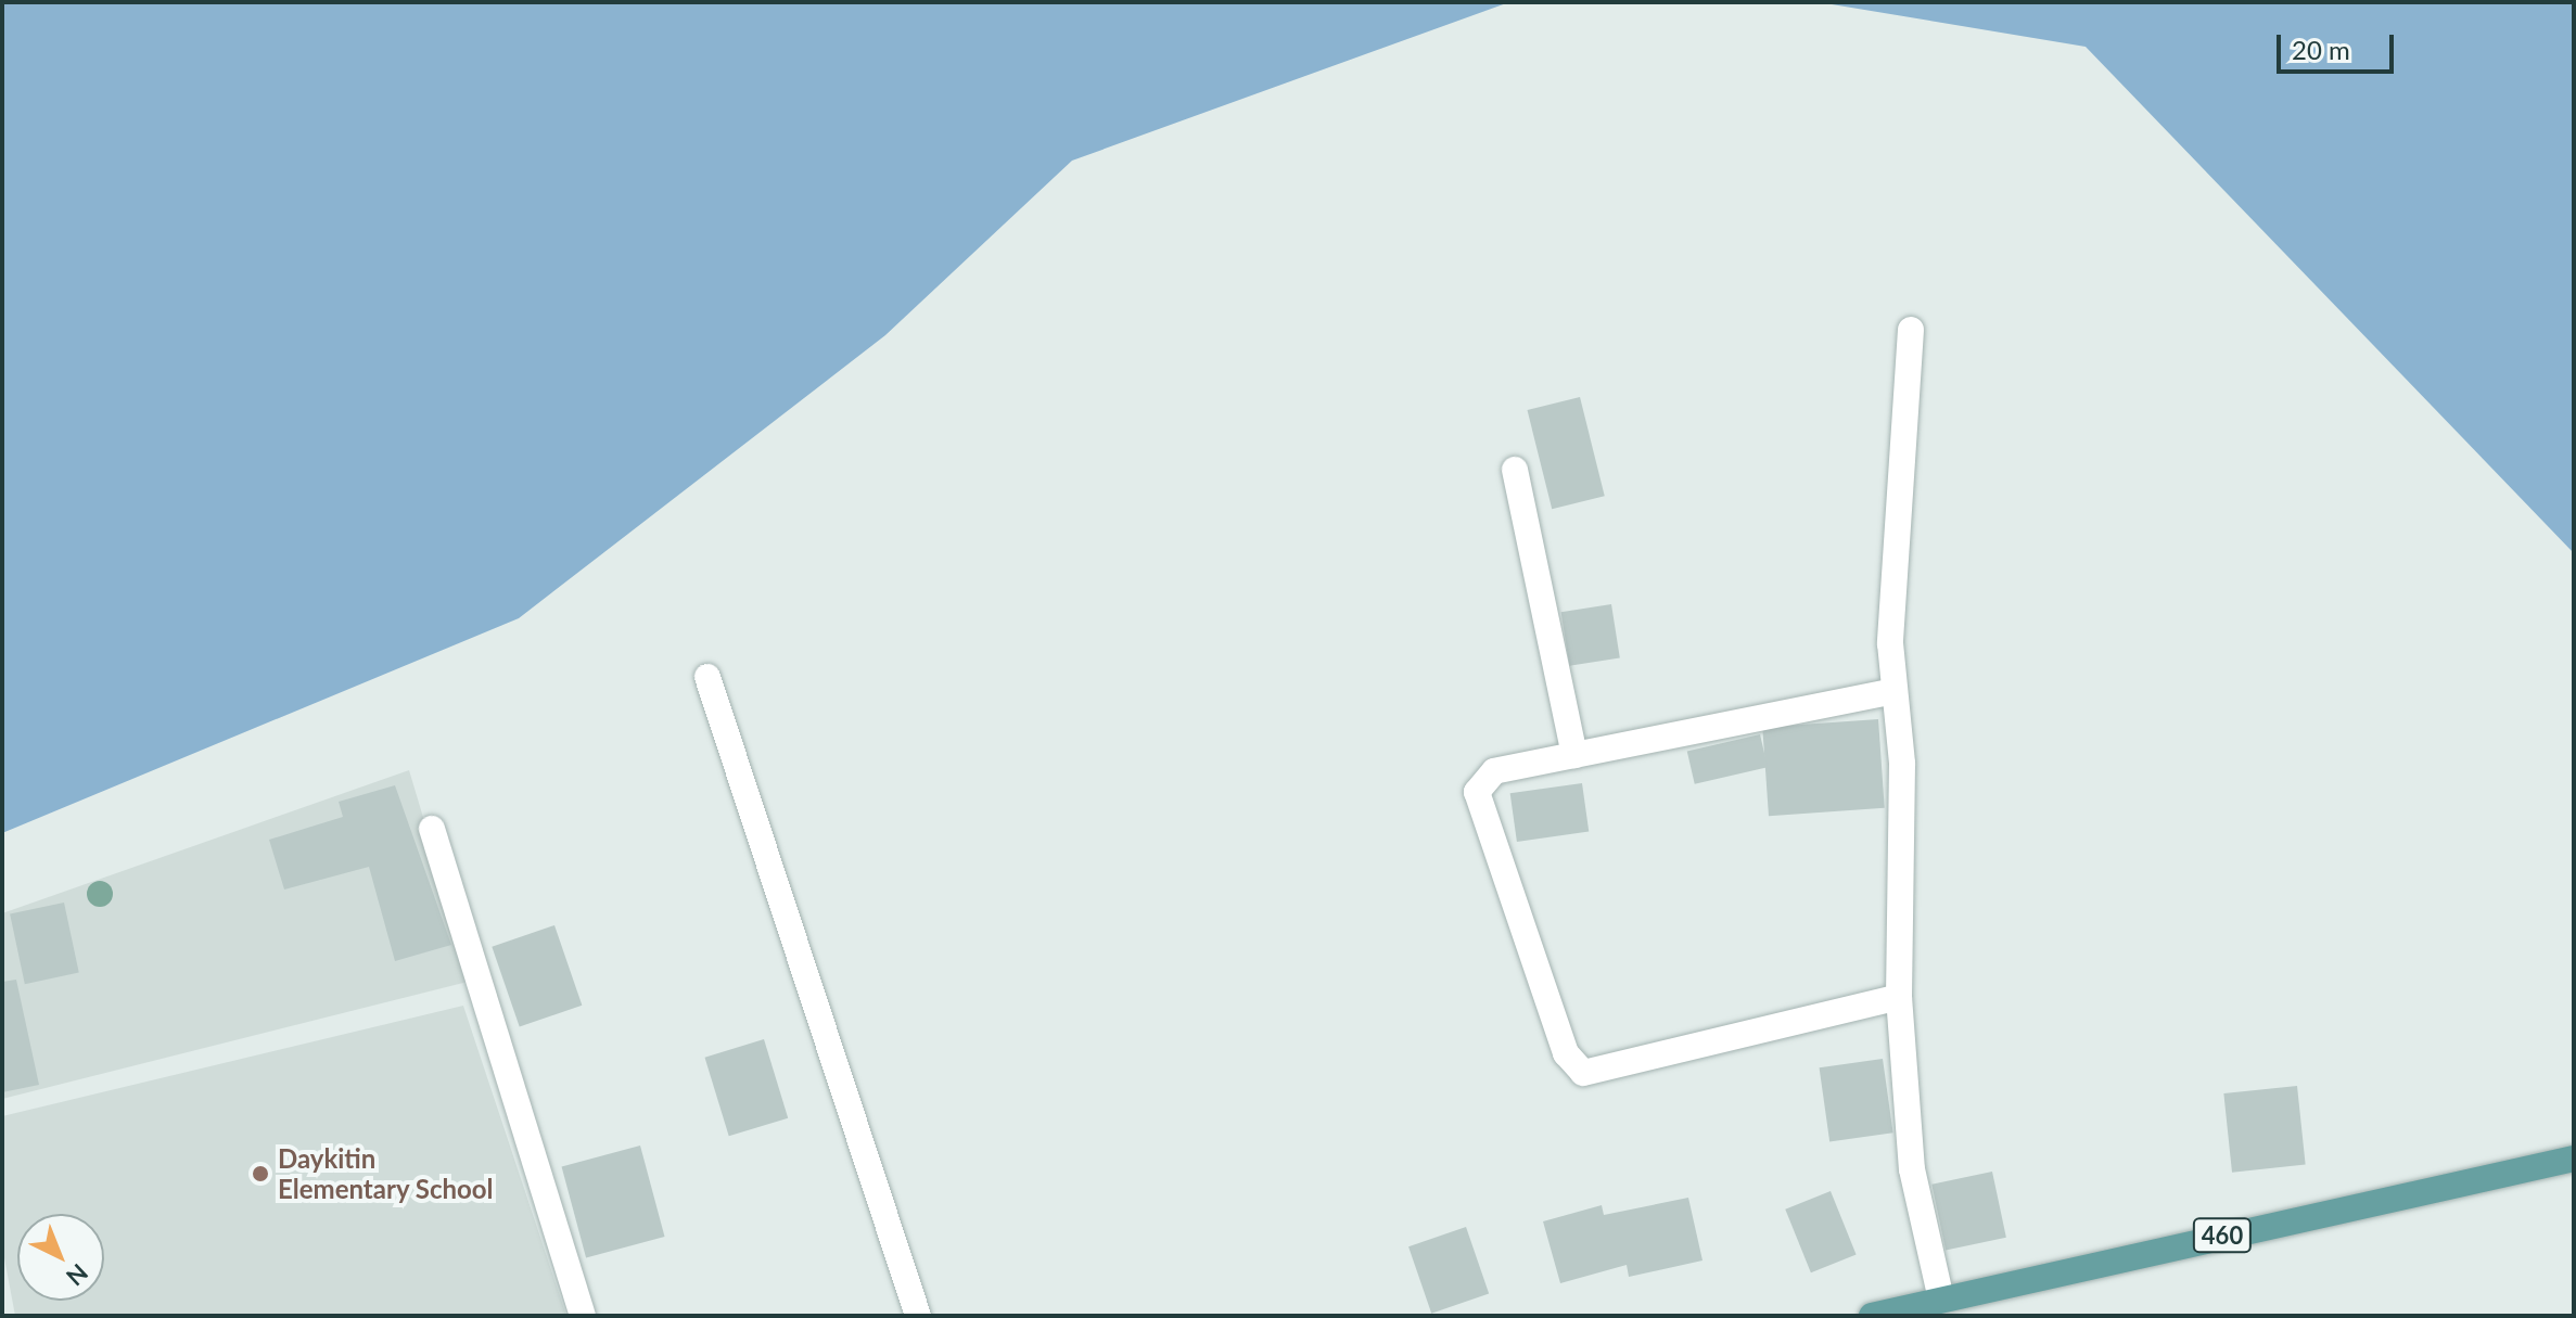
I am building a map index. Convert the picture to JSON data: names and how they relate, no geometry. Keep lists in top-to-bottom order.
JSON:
{
  "streets": {
    "main road": ["460"]
  },
  "places": ["Daykitin Elementary School"],
  "scale_bar": "20 m",
  "north": "bottom right"
}
